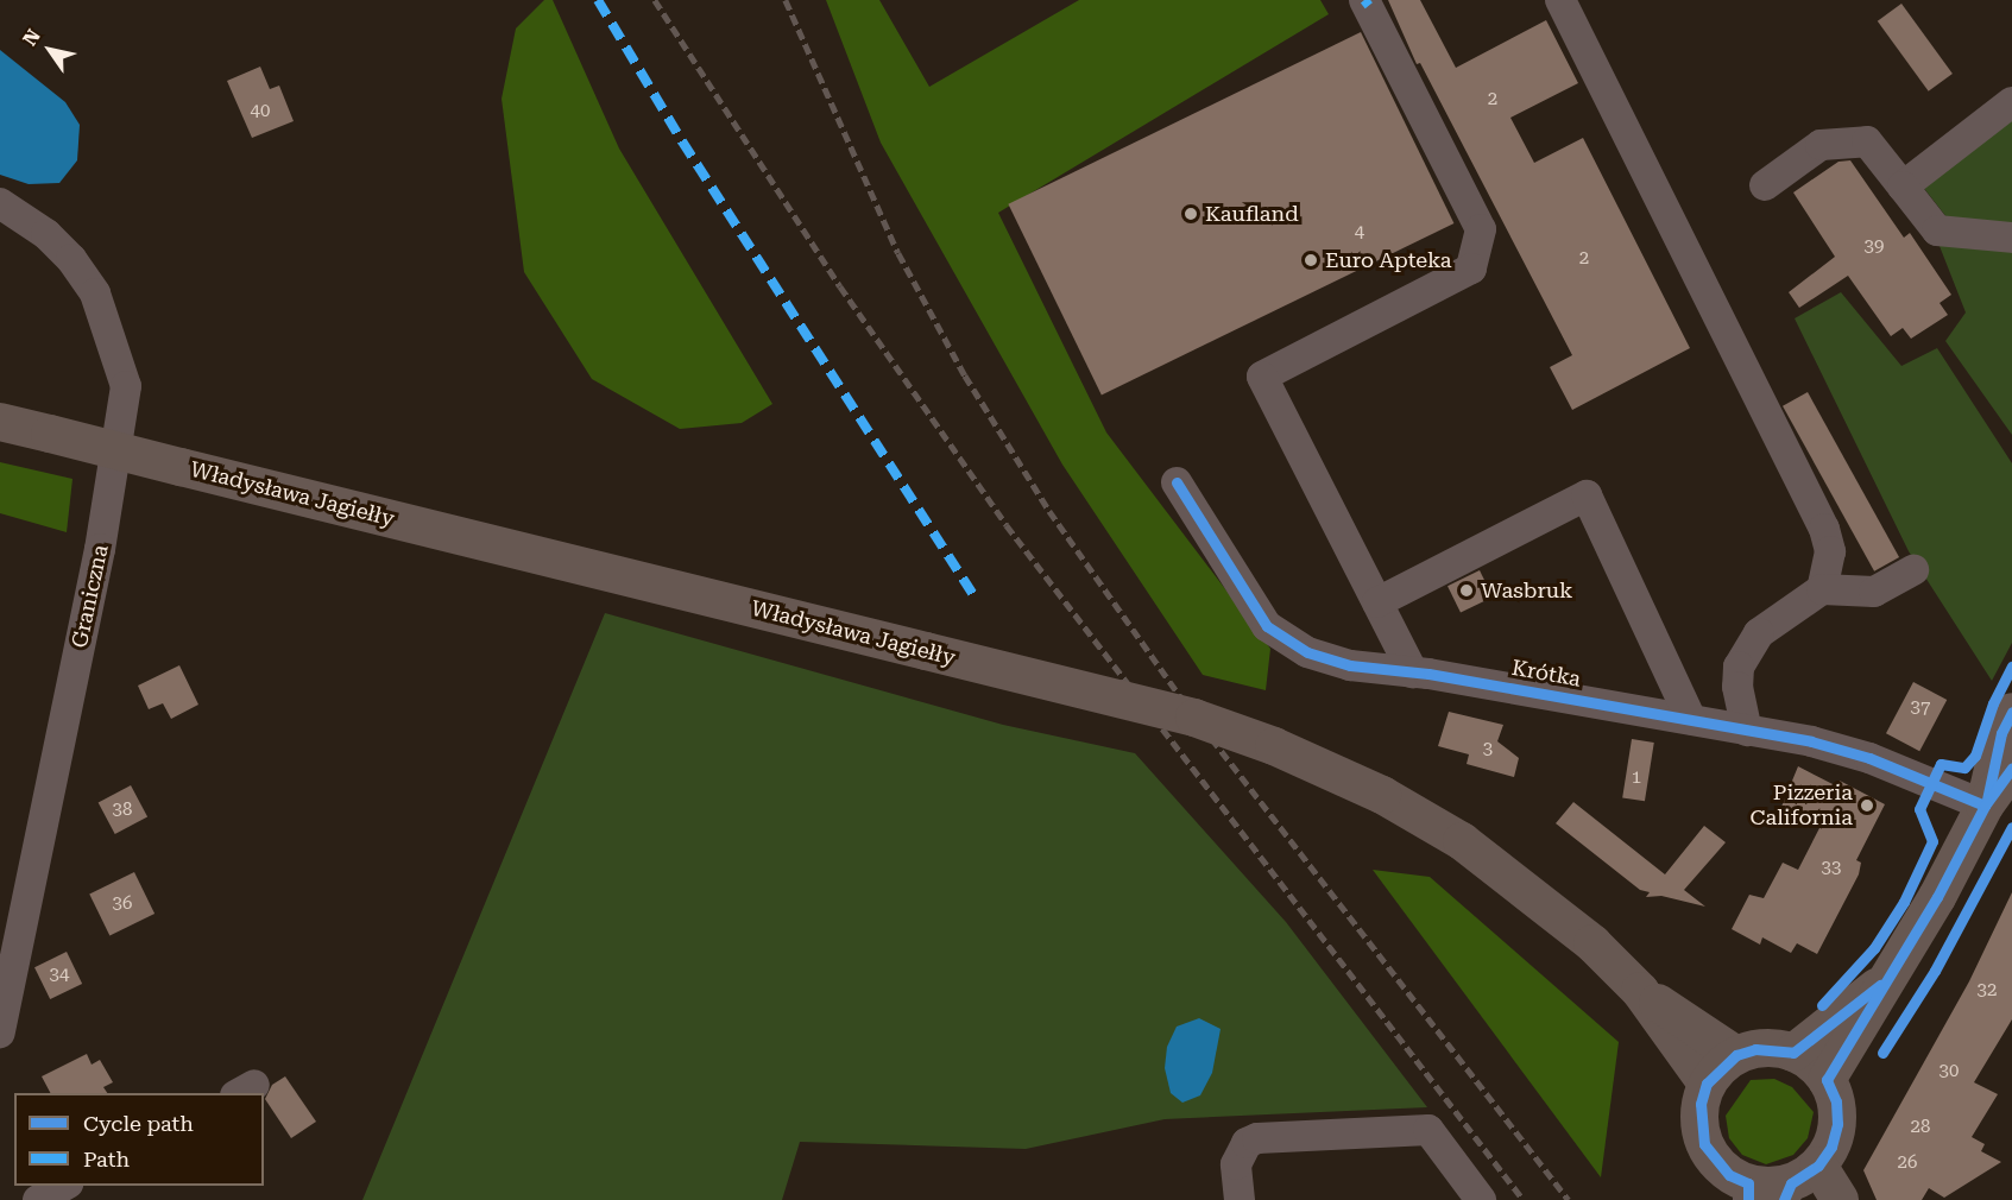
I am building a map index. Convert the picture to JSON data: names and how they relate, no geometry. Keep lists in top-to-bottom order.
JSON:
{
  "streets": {
    "main road": ["Władysława Jagiełły"],
    "street": ["Graniczna", "Krótka"]
  },
  "places": [
    "Kaufland",
    "Euro Apteka",
    "Wasbruk",
    "Pizzeria California"
  ],
  "house_numbers": [
    "2",
    "40",
    "4",
    "39",
    "2",
    "37",
    "3",
    "1",
    "38",
    "33",
    "36",
    "34",
    "32",
    "30",
    "28",
    "26"
  ],
  "legend": ["Cycle path", "Path"],
  "north": "top left"
}
